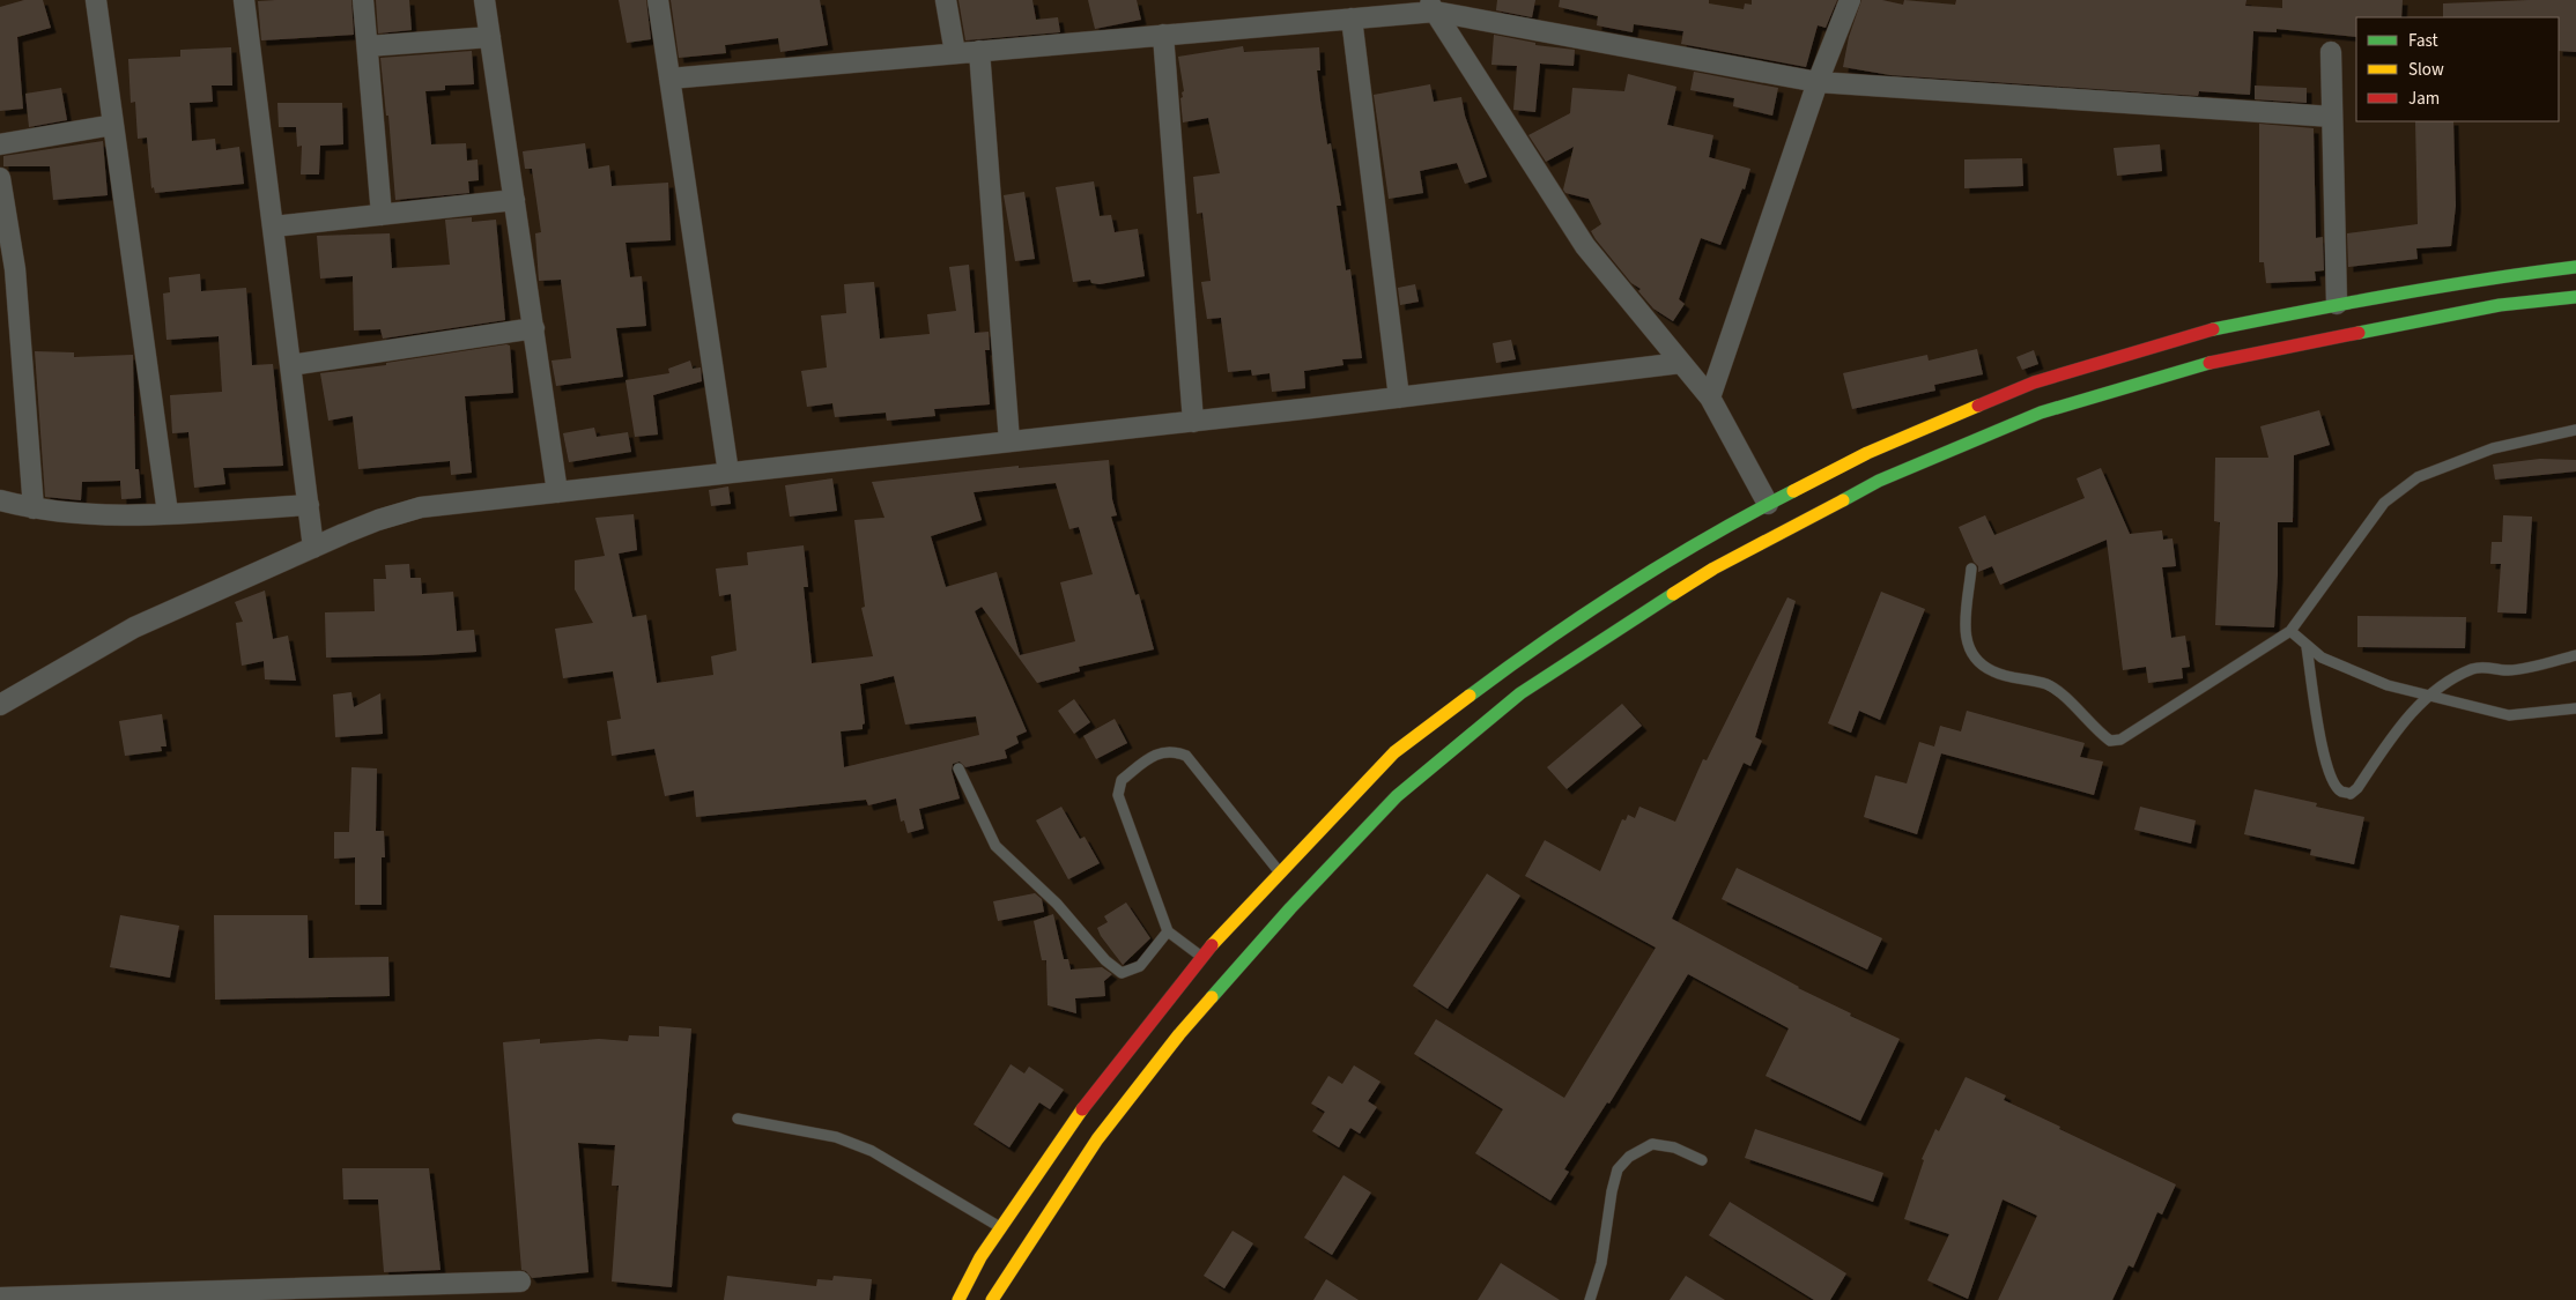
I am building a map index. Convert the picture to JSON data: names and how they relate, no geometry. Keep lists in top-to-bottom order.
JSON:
{
  "legend": ["Fast", "Slow", "Jam"]
}
